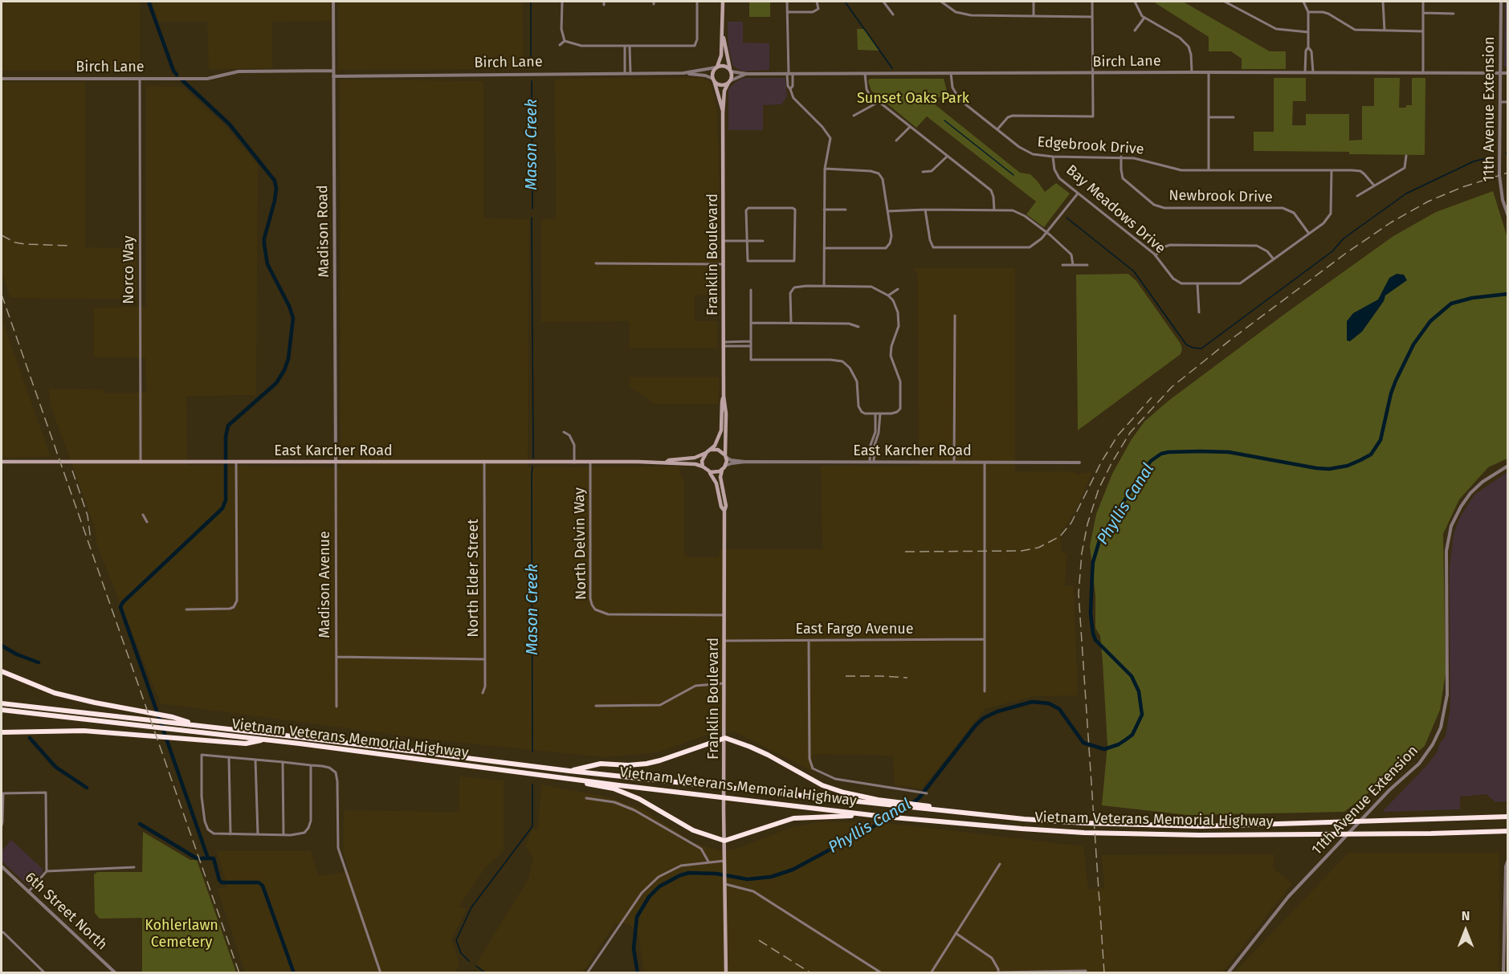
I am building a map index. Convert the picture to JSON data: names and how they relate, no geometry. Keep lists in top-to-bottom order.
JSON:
{
  "streets": {
    "highway": ["Vietnam Veterans Memorial Highway"],
    "main road": ["Franklin Boulevard", "East Karcher Road"],
    "street": [
      "Birch Lane",
      "11th Avenue Extension",
      "Edgebrook Drive",
      "Newbrook Drive",
      "Bay Meadows Drive",
      "Madison Road",
      "Norco Way",
      "North Delvin Way",
      "North Elder Street",
      "Madison Avenue",
      "East Fargo Avenue",
      "6th Street North"
    ]
  },
  "crossings": [
    ["Birch Lane", "11th Avenue Extension"],
    ["Birch Lane", "Edgebrook Drive"],
    ["Birch Lane", "Madison Road"],
    ["Birch Lane", "Franklin Boulevard"],
    ["Birch Lane", "Norco Way"],
    ["Edgebrook Drive", "Newbrook Drive"],
    ["Edgebrook Drive", "Bay Meadows Drive"],
    ["Newbrook Drive", "Bay Meadows Drive"],
    ["Madison Road", "East Karcher Road"],
    ["Madison Road", "Madison Avenue"],
    ["Franklin Boulevard", "North Delvin Way"],
    ["Franklin Boulevard", "East Fargo Avenue"],
    ["Norco Way", "East Karcher Road"],
    ["East Karcher Road", "North Delvin Way"],
    ["East Karcher Road", "North Elder Street"],
    ["East Karcher Road", "Madison Avenue"]
  ],
  "water": ["Mason Creek", "Phyllis Canal"],
  "parks": ["Sunset Oaks Park", "Kohlerlawn Cemetery"],
  "north": "top"
}
